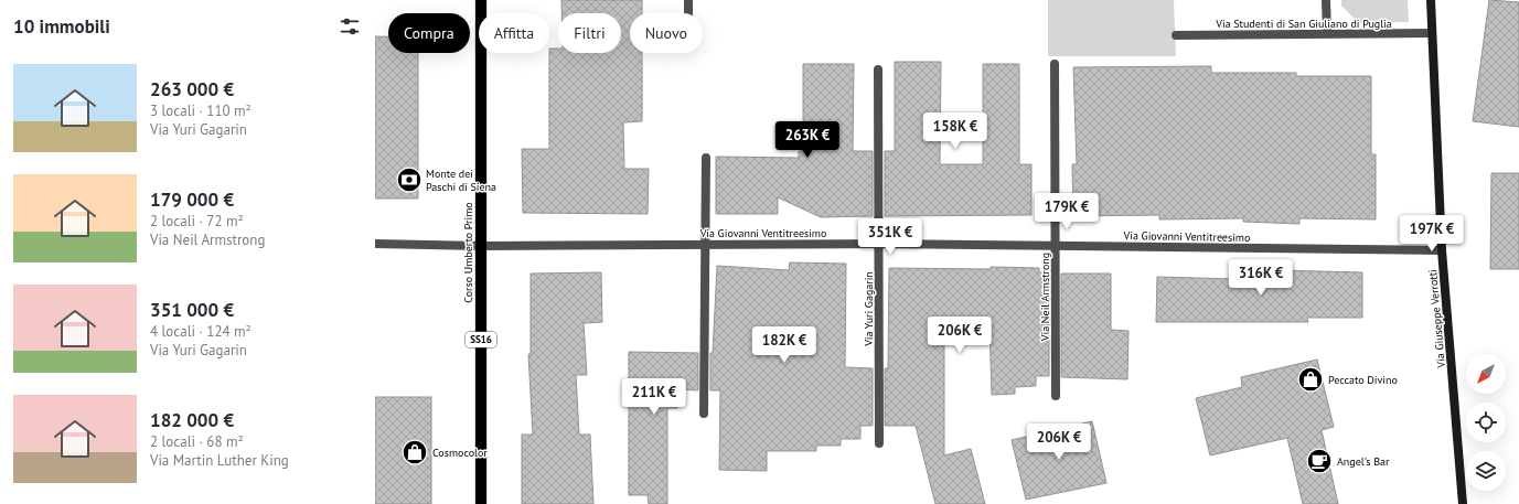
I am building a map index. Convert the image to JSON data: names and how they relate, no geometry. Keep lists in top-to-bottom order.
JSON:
{
  "streets": {
    "main road": ["Corso Umberto Primo", "SS16"],
    "street": [
      "Via Studenti di San Giuliano di Puglia",
      "Via Giovanni Ventitreesimo",
      "Via Neil Armstrong",
      "Via Yuri Gagarin",
      "Via Giuseppe Verrotti"
    ]
  },
  "crossings": [
    ["Via Studenti di San Giuliano di Puglia", "Via Giuseppe Verrotti"],
    ["Via Giovanni Ventitreesimo", "Corso Umberto Primo"],
    ["Via Giovanni Ventitreesimo", "Via Neil Armstrong"],
    ["Via Giovanni Ventitreesimo", "Via Yuri Gagarin"],
    ["Via Giovanni Ventitreesimo", "Via Giuseppe Verrotti"]
  ],
  "places": {
    "bank": ["Monte dei Paschi di Siena"],
    "shop": ["Peccato Divino", "Cosmocolor"],
    "cafe": ["Angel's Bar"]
  },
  "north": "bottom left",
  "page": {
    "heading": "10 immobili",
    "chip": [
      "Compra",
      "Affitta",
      "Filtri",
      "Nuovo"
    ],
    "list": [
      {
        "name": "263 000 €",
        "note": "3 locali · 110 m² · Via Yuri Gagarin"
      },
      {
        "name": "179 000 €",
        "note": "2 locali · 72 m² · Via Neil Armstrong"
      },
      {
        "name": "351 000 €",
        "note": "4 locali · 124 m² · Via Yuri Gagarin"
      },
      {
        "name": "182 000 €",
        "note": "2 locali · 68 m² · Via Martin Luther King"
      }
    ],
    "price": [
      "158K €",
      "263K €",
      "179K €",
      "197K €",
      "351K €",
      "316K €",
      "206K €",
      "182K €",
      "211K €",
      "206K €"
    ]
  }
}
